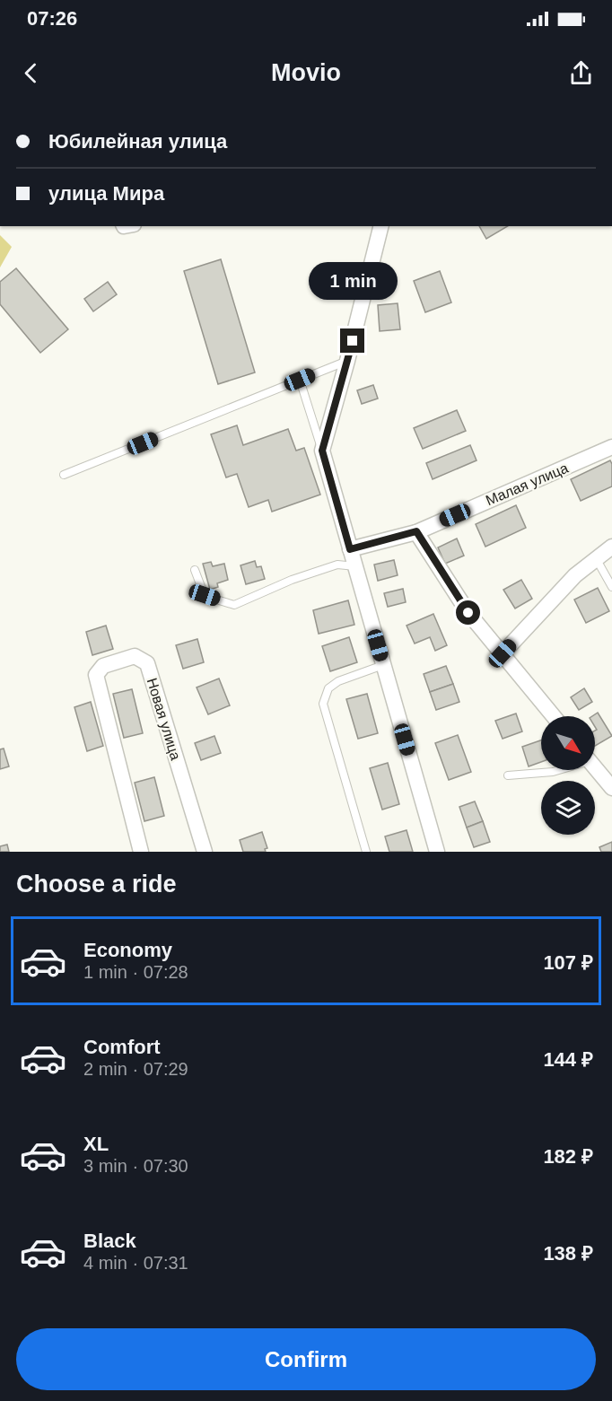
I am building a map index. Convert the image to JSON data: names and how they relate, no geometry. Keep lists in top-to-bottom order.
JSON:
{
  "streets": {
    "street": ["Малая улица", "Новая улица"]
  },
  "north": "bottom right",
  "page": {
    "status": "07:26",
    "header": "Movio",
    "banner": ["Юбилейная улица", "улица Мира"],
    "bubble": "1 min",
    "heading": "Choose a ride",
    "list": [
      {
        "name": "Economy",
        "note": "1 min · 07:28",
        "value": "107 ₽"
      },
      {
        "name": "Comfort",
        "note": "2 min · 07:29",
        "value": "144 ₽"
      },
      {
        "name": "XL",
        "note": "3 min · 07:30",
        "value": "182 ₽"
      },
      {
        "name": "Black",
        "note": "4 min · 07:31",
        "value": "138 ₽"
      }
    ],
    "buttons": "Confirm"
  }
}
